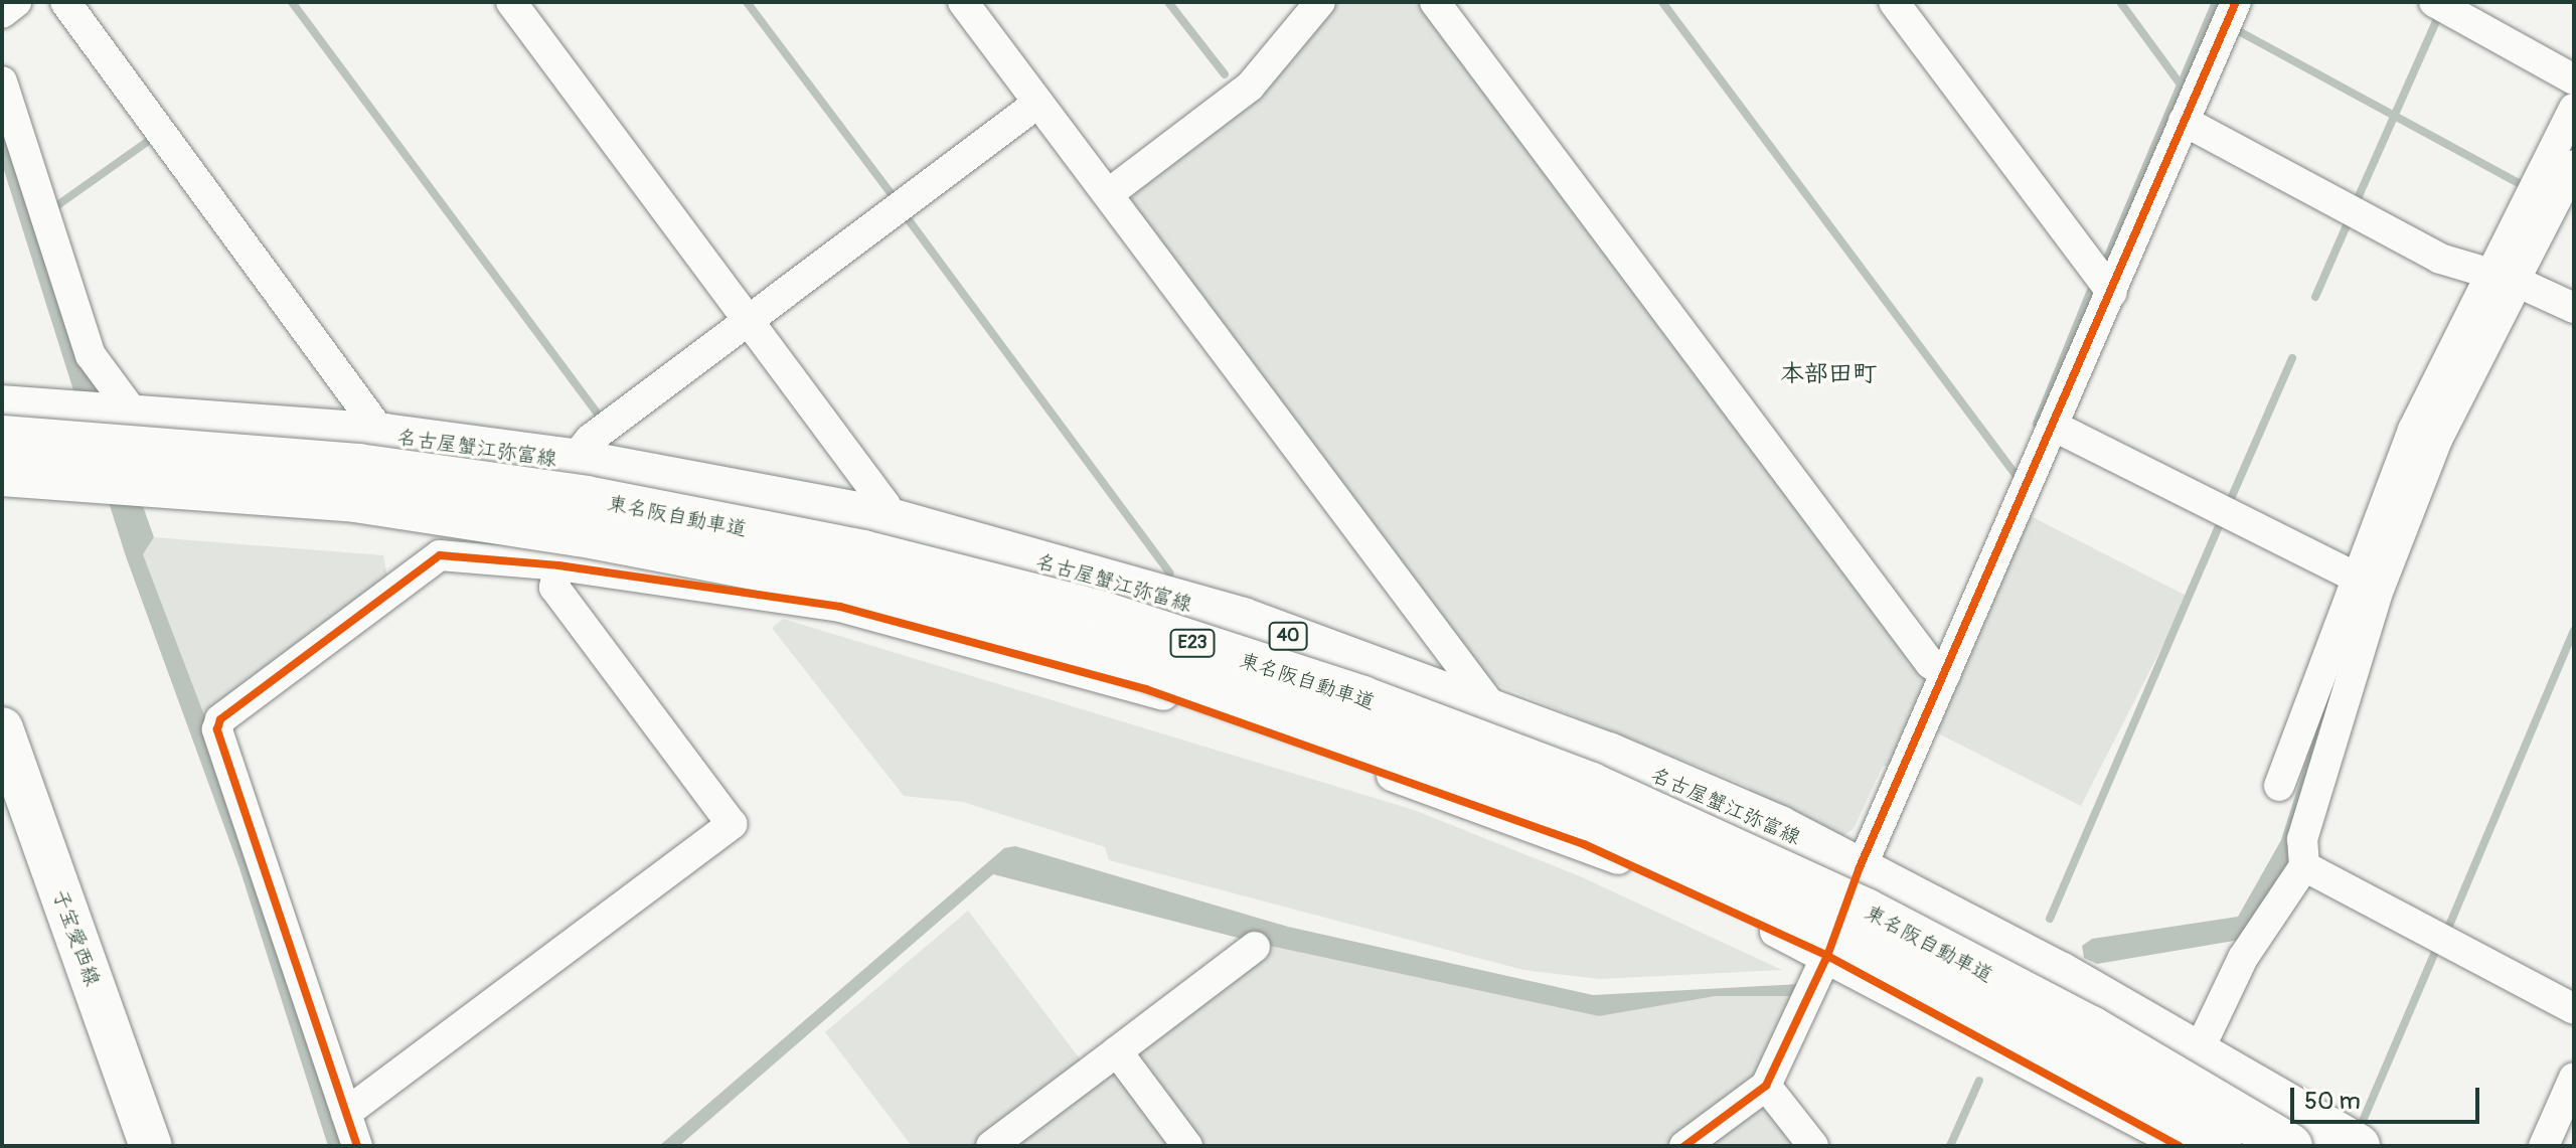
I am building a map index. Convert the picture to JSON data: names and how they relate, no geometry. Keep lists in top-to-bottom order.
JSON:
{
  "streets": {
    "main road": [
      "名古屋蟹江弥富線",
      "東名阪自動車道",
      "40",
      "E23",
      "子宝愛西線"
    ]
  },
  "districts": ["本部田町"],
  "scale_bar": "50 m"
}
